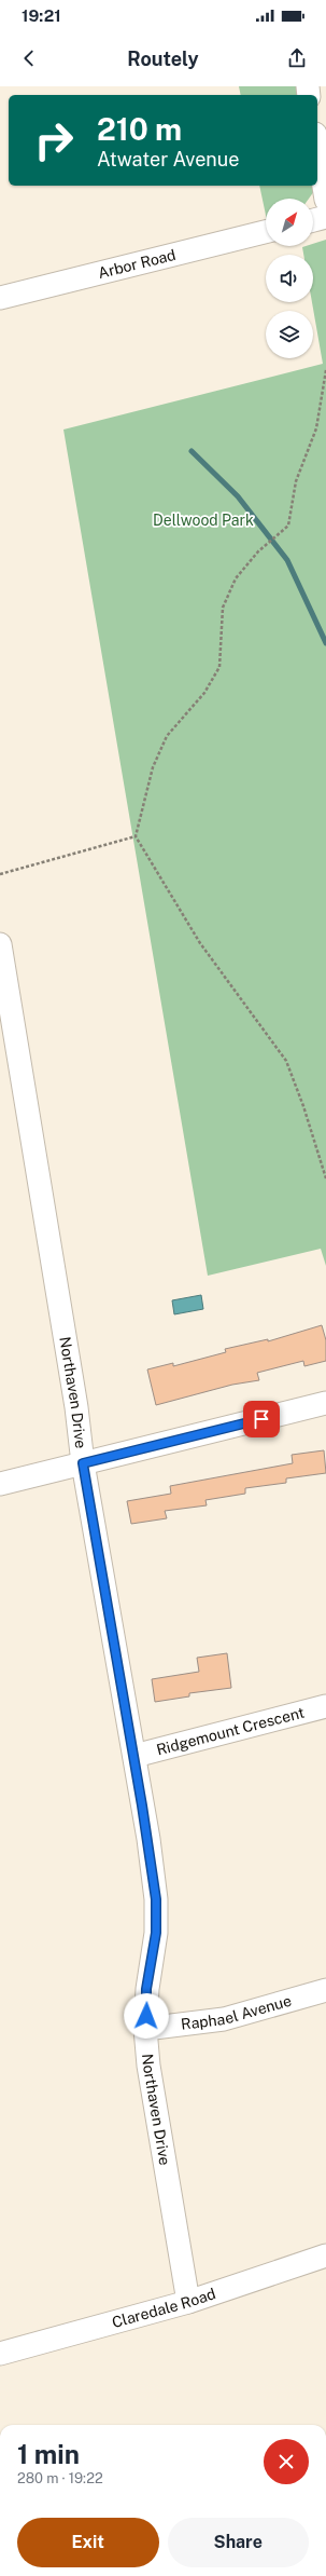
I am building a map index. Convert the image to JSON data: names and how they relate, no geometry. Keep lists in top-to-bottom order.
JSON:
{
  "streets": {
    "street": [
      "Arbor Road",
      "Northaven Drive",
      "Ridgemount Crescent",
      "Raphael Avenue",
      "Claredale Road"
    ]
  },
  "crossings": [
    ["Northaven Drive", "Ridgemount Crescent"],
    ["Northaven Drive", "Raphael Avenue"],
    ["Northaven Drive", "Claredale Road"]
  ],
  "parks": ["Dellwood Park"],
  "north": "top right",
  "page": {
    "status": "19:21",
    "header": "Routely",
    "turn": ["210 m", "Atwater Avenue"],
    "heading": ["1 min", "280 m · 19:22"],
    "buttons": ["Exit", "Share"]
  }
}
